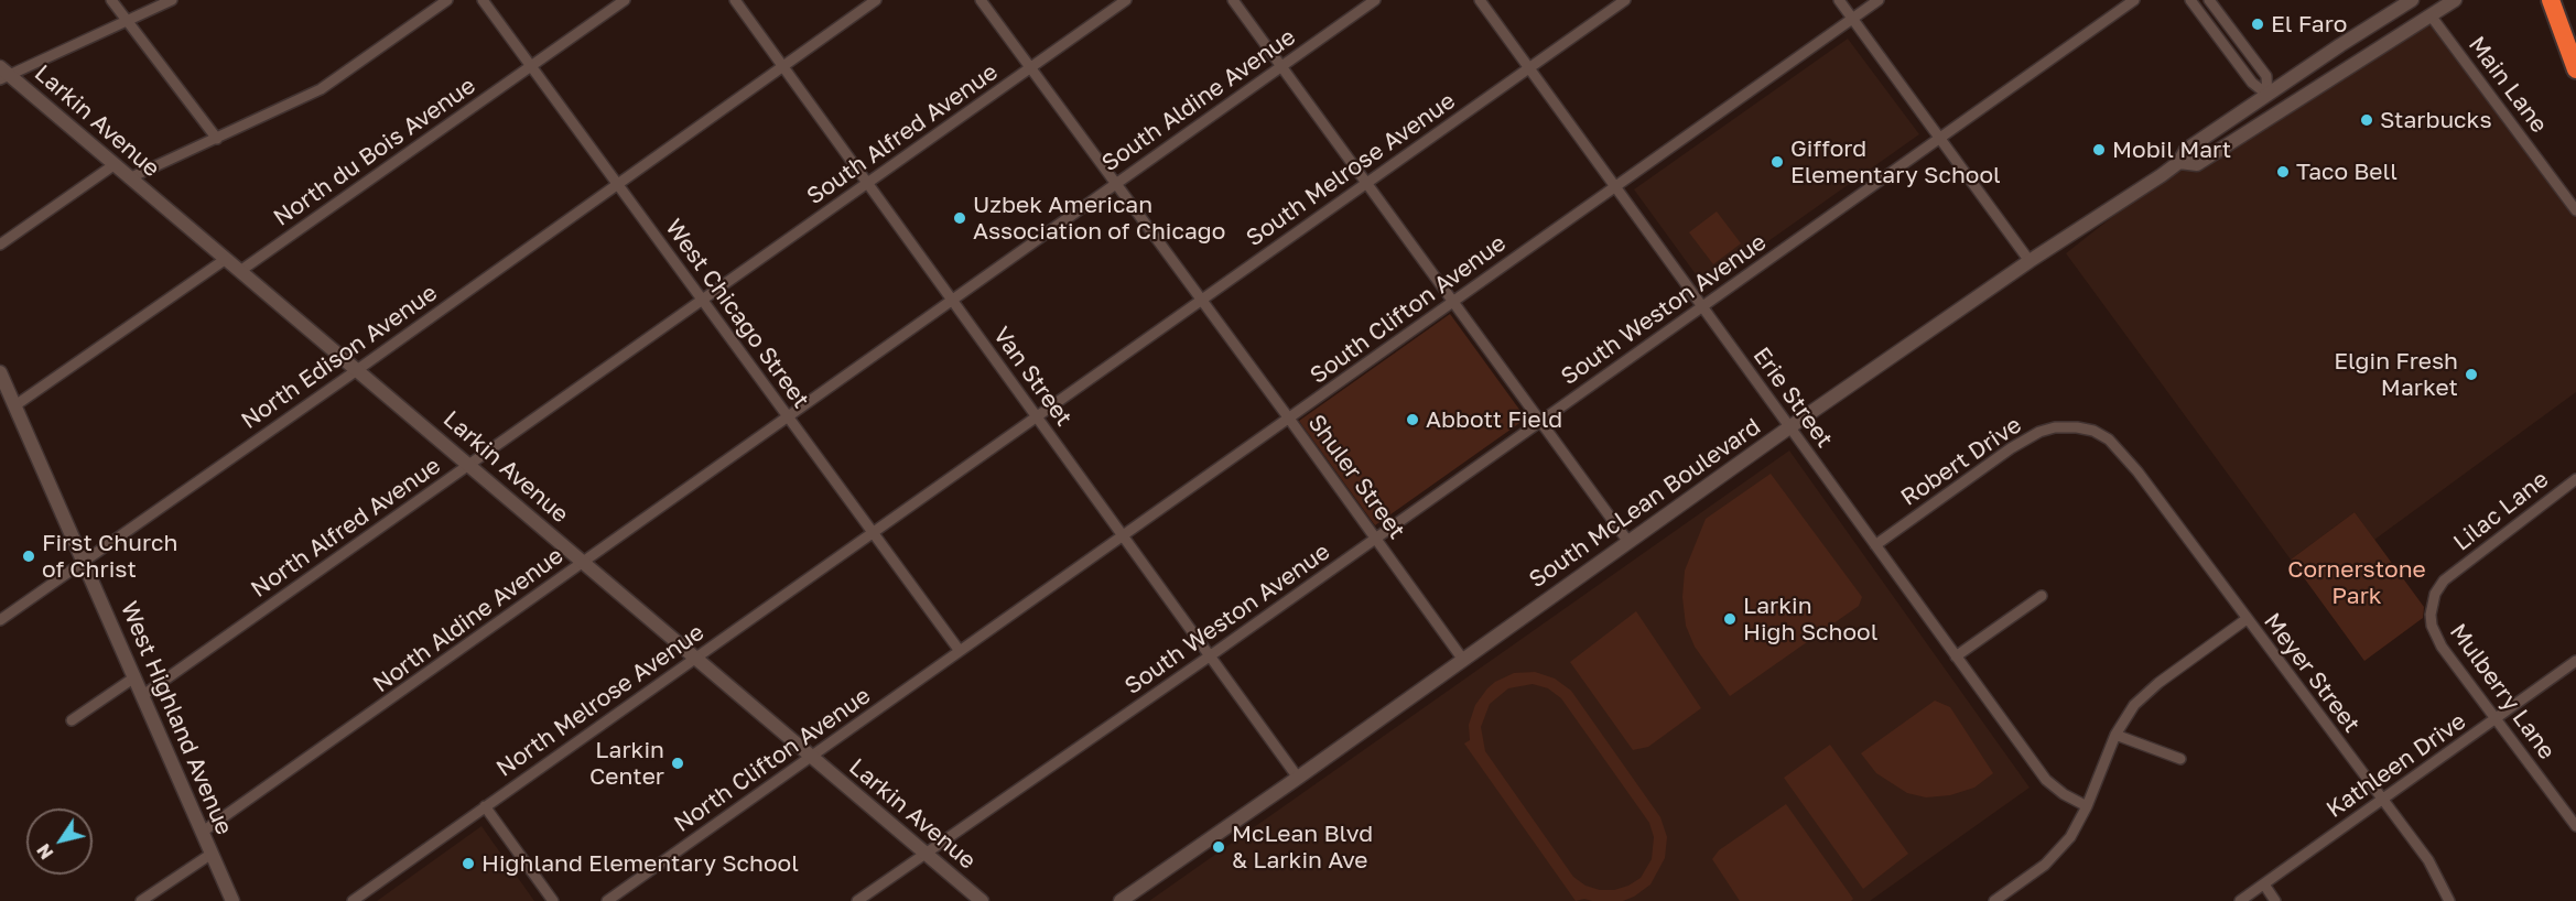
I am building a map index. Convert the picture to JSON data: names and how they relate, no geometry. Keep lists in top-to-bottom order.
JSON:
{
  "streets": {
    "main road": ["Larkin Avenue", "South McLean Boulevard", "West Highland Avenue"],
    "street": [
      "Main Lane",
      "South Aldine Avenue",
      "South Alfred Avenue",
      "North du Bois Avenue",
      "South Melrose Avenue",
      "South Clifton Avenue",
      "South Weston Avenue",
      "West Chicago Street",
      "North Edison Avenue",
      "Van Street",
      "Erie Street",
      "Robert Drive",
      "Shuler Street",
      "Lilac Lane",
      "North Alfred Avenue",
      "North Aldine Avenue",
      "Meyer Street",
      "Mulberry Lane",
      "North Melrose Avenue",
      "North Clifton Avenue",
      "Kathleen Drive"
    ]
  },
  "crossings": [
    ["Main Lane", "South McLean Boulevard"],
    ["South Aldine Avenue", "West Chicago Street"],
    ["South Aldine Avenue", "Van Street"],
    ["South Aldine Avenue", "Shuler Street"],
    ["South Aldine Avenue", "North Aldine Avenue"],
    ["Larkin Avenue", "North du Bois Avenue"],
    ["Larkin Avenue", "South Weston Avenue"],
    ["Larkin Avenue", "North Edison Avenue"],
    ["Larkin Avenue", "North Alfred Avenue"],
    ["Larkin Avenue", "North Aldine Avenue"],
    ["Larkin Avenue", "North Melrose Avenue"],
    ["Larkin Avenue", "North Clifton Avenue"],
    ["South Alfred Avenue", "West Chicago Street"],
    ["South Alfred Avenue", "Van Street"],
    ["South Alfred Avenue", "Shuler Street"],
    ["South Alfred Avenue", "North Alfred Avenue"],
    ["North du Bois Avenue", "West Chicago Street"],
    ["South Melrose Avenue", "West Chicago Street"],
    ["South Melrose Avenue", "Van Street"],
    ["South Melrose Avenue", "Erie Street"],
    ["South Melrose Avenue", "Shuler Street"],
    ["South Melrose Avenue", "North Melrose Avenue"],
    ["South Clifton Avenue", "West Chicago Street"],
    ["South Clifton Avenue", "Van Street"],
    ["South Clifton Avenue", "Erie Street"],
    ["South Clifton Avenue", "Shuler Street"],
    ["South Clifton Avenue", "North Clifton Avenue"],
    ["South Weston Avenue", "Van Street"],
    ["South Weston Avenue", "Erie Street"],
    ["South Weston Avenue", "Shuler Street"],
    ["West Chicago Street", "North Edison Avenue"],
    ["West Chicago Street", "North Alfred Avenue"],
    ["West Chicago Street", "North Aldine Avenue"],
    ["West Chicago Street", "North Melrose Avenue"],
    ["West Chicago Street", "North Clifton Avenue"],
    ["North Edison Avenue", "Van Street"],
    ["North Edison Avenue", "West Highland Avenue"],
    ["Van Street", "South McLean Boulevard"],
    ["Erie Street", "Robert Drive"],
    ["Erie Street", "South McLean Boulevard"],
    ["Robert Drive", "Meyer Street"],
    ["Shuler Street", "South McLean Boulevard"],
    ["Lilac Lane", "Mulberry Lane"],
    ["North Alfred Avenue", "West Highland Avenue"],
    ["North Aldine Avenue", "West Highland Avenue"],
    ["Meyer Street", "Kathleen Drive"],
    ["Mulberry Lane", "Kathleen Drive"]
  ],
  "parks": ["Cornerstone Park"],
  "places": [
    "El Faro",
    "Starbucks",
    "Mobil Mart",
    "Gifford Elementary School",
    "Taco Bell",
    "Uzbek American Association of Chicago",
    "Elgin Fresh Market",
    "Abbott Field",
    "First Church of Christ",
    "Larkin High School",
    "Larkin Center",
    "McLean Blvd & Larkin Ave",
    "Highland Elementary School"
  ],
  "north": "bottom left"
}
